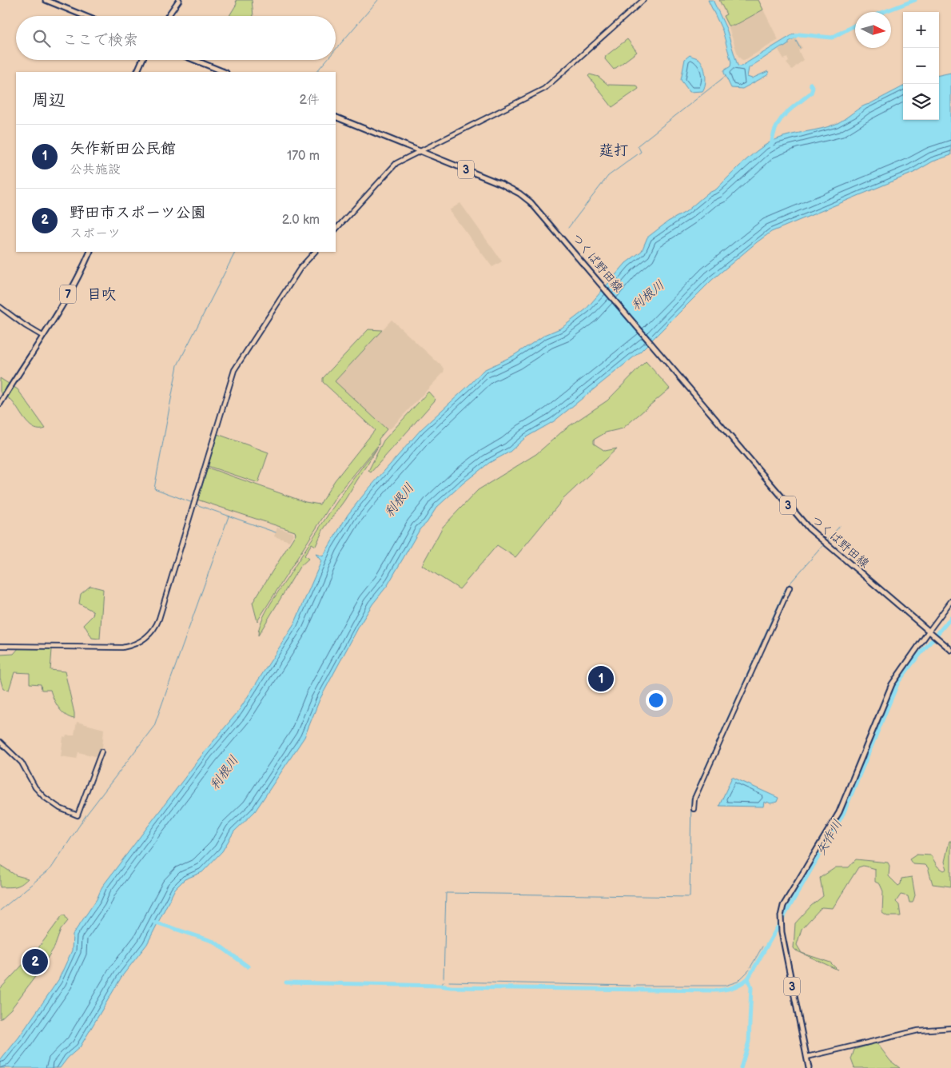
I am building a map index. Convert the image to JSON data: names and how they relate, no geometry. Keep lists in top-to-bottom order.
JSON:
{
  "streets": {
    "main road": ["3", "つくば野田線", "7"]
  },
  "crossings": [
    ["3", "つくば野田線"]
  ],
  "districts": ["莚打", "目吹"],
  "water": ["利根川", "矢作川"],
  "north": "right",
  "page": {
    "map_buttons": ["+", "−"],
    "search": "ここで検索",
    "heading": ["周辺", "2件"],
    "list": [
      {
        "mark": "1",
        "name": "矢作新田公民館",
        "note": "公共施設",
        "value": "170 m"
      },
      {
        "mark": "2",
        "name": "野田市スポーツ公園",
        "note": "スポーツ",
        "value": "2.0 km"
      }
    ],
    "pins": ["1", "2"]
  }
}
